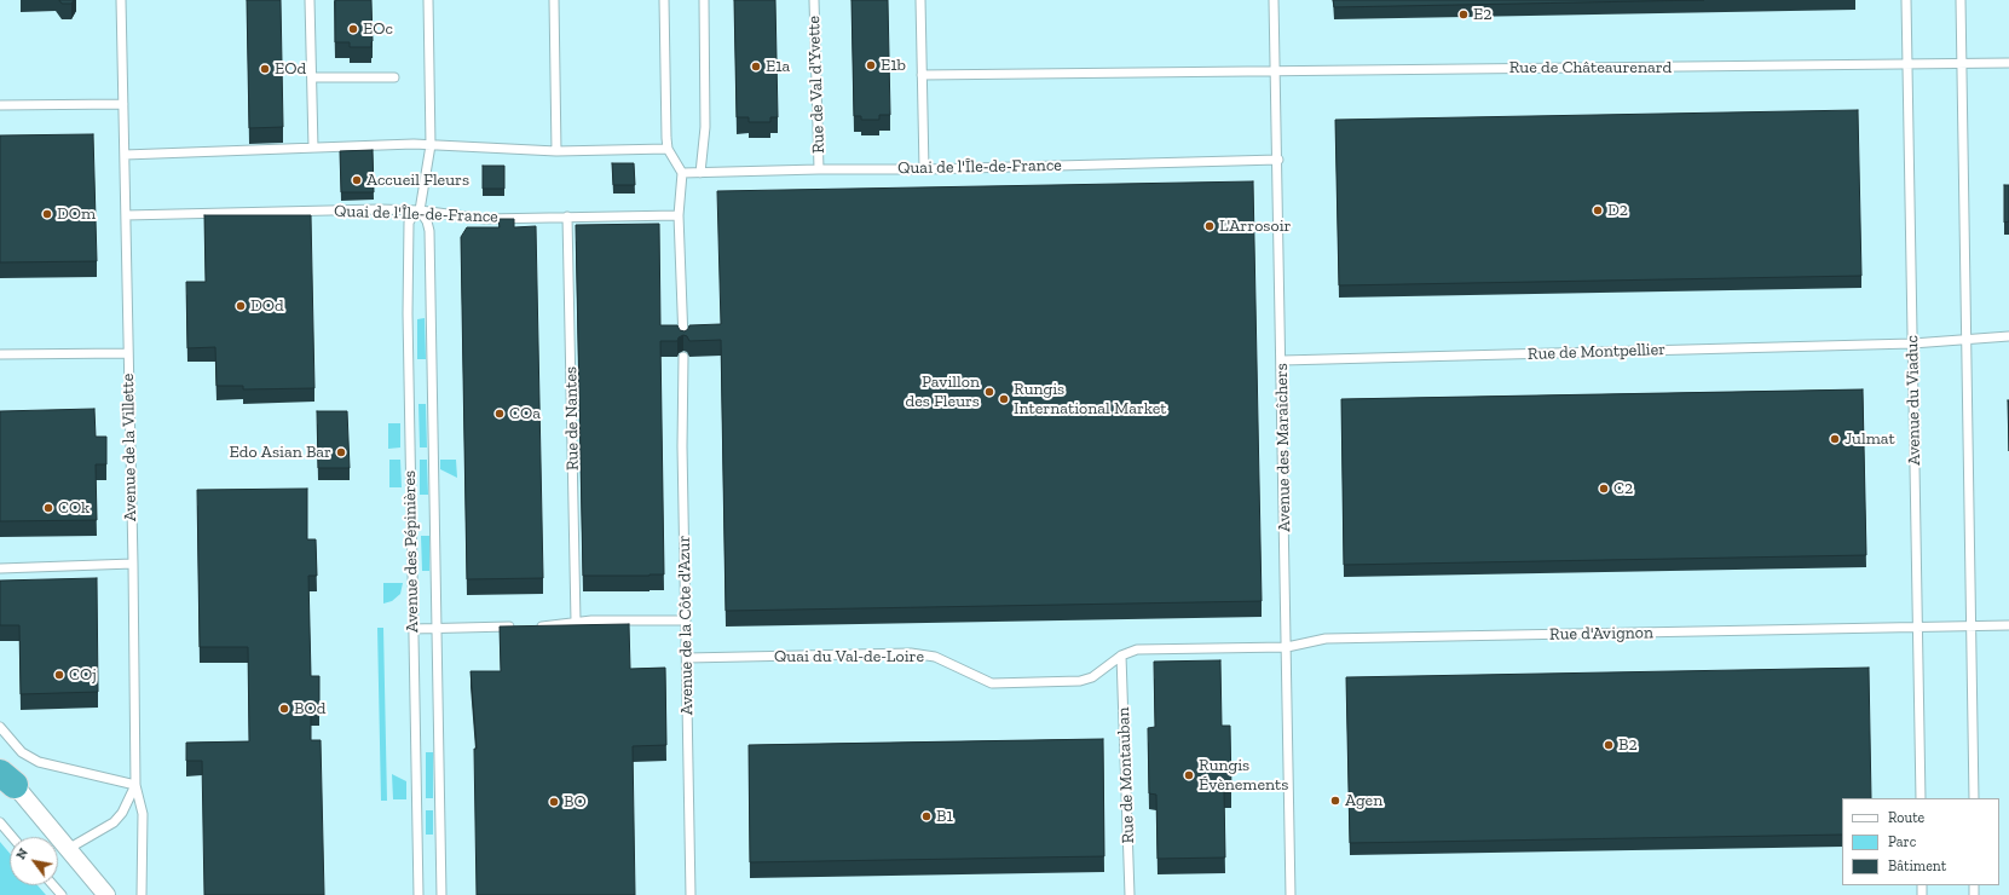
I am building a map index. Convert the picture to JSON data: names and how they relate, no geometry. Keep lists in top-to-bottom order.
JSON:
{
  "streets": {
    "lane": [
      "Rue de Châteaurenard",
      "Rue de Val d'Yvette",
      "Quai de l'Île-de-France",
      "Rue de Montpellier",
      "Avenue du Viaduc",
      "Rue de Nantes",
      "Avenue de la Villette",
      "Avenue des Maraîchers",
      "Avenue des Pépinières",
      "Avenue de la Côte d'Azur",
      "Rue d'Avignon",
      "Quai du Val-de-Loire",
      "Rue de Montauban"
    ]
  },
  "crossings": [
    ["Rue de Châteaurenard", "Avenue du Viaduc"],
    ["Rue de Châteaurenard", "Avenue des Maraîchers"],
    ["Rue de Val d'Yvette", "Quai de l'Île-de-France"],
    ["Quai de l'Île-de-France", "Rue de Nantes"],
    ["Quai de l'Île-de-France", "Avenue de la Villette"],
    ["Quai de l'Île-de-France", "Avenue des Maraîchers"],
    ["Quai de l'Île-de-France", "Avenue des Pépinières"],
    ["Rue de Montpellier", "Avenue du Viaduc"],
    ["Rue de Montpellier", "Avenue des Maraîchers"],
    ["Avenue du Viaduc", "Rue d'Avignon"],
    ["Avenue des Maraîchers", "Rue d'Avignon"],
    ["Avenue des Maraîchers", "Quai du Val-de-Loire"],
    ["Avenue de la Côte d'Azur", "Quai du Val-de-Loire"],
    ["Rue d'Avignon", "Quai du Val-de-Loire"],
    ["Quai du Val-de-Loire", "Rue de Montauban"]
  ],
  "places": [
    "E2",
    "EOc",
    "E1b",
    "E1a",
    "EOd",
    "Accueil Fleurs",
    "D2",
    "DOm",
    "L'Arrosoir",
    "DOd",
    "Pavillon des Fleurs",
    "Rungis International Market",
    "COa",
    "Julmat",
    "Edo Asian Bar",
    "C2",
    "COk",
    "COj",
    "BOd",
    "B2",
    "Rungis Évènements",
    "Agen",
    "BO",
    "B1"
  ],
  "legend": ["Route", "Parc", "Bâtiment"],
  "north": "top left"
}
